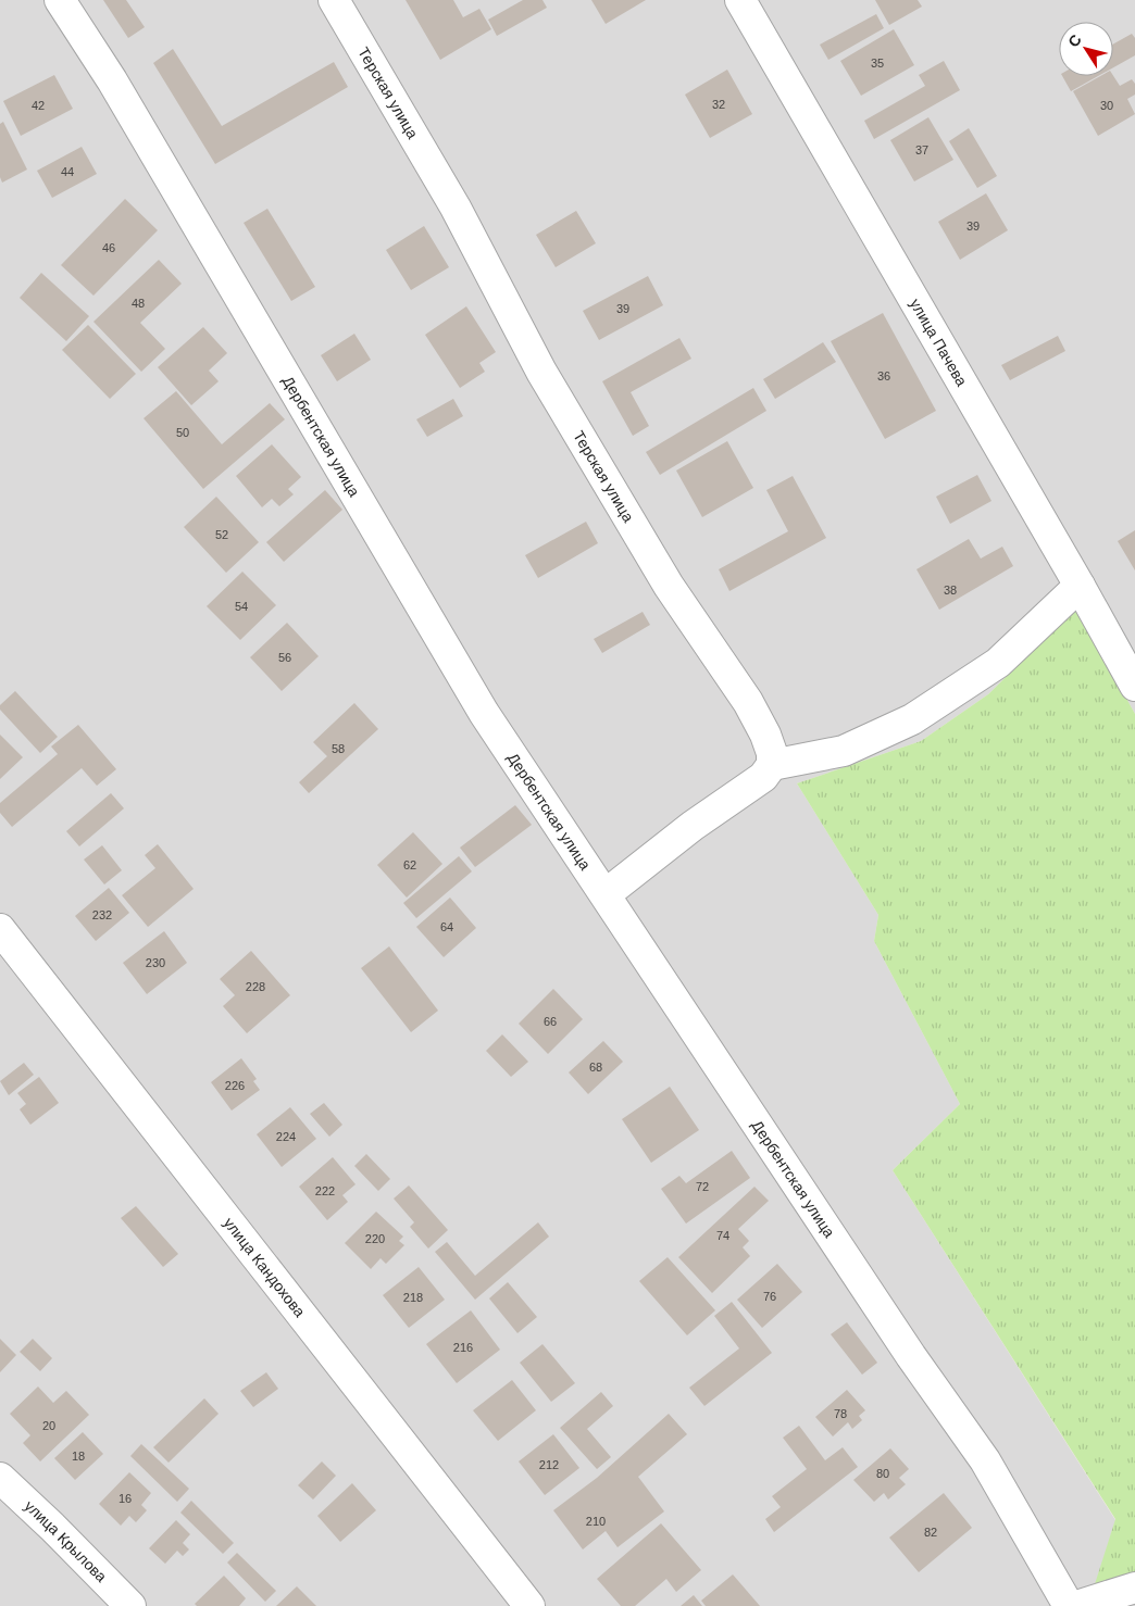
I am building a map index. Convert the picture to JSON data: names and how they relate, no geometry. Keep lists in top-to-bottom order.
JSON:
{
  "streets": {
    "street": [
      "Терская улица",
      "улица Пачева",
      "Дербентская улица",
      "улица Кандохова",
      "улица Крылова"
    ]
  },
  "house_numbers": [
    "35",
    "32",
    "42",
    "30",
    "37",
    "44",
    "39",
    "46",
    "48",
    "39",
    "36",
    "50",
    "52",
    "38",
    "54",
    "56",
    "58",
    "62",
    "232",
    "64",
    "230",
    "228",
    "66",
    "68",
    "226",
    "224",
    "72",
    "222",
    "74",
    "220",
    "76",
    "218",
    "216",
    "78",
    "20",
    "18",
    "212",
    "80",
    "16",
    "210",
    "82"
  ],
  "north": "top left"
}
